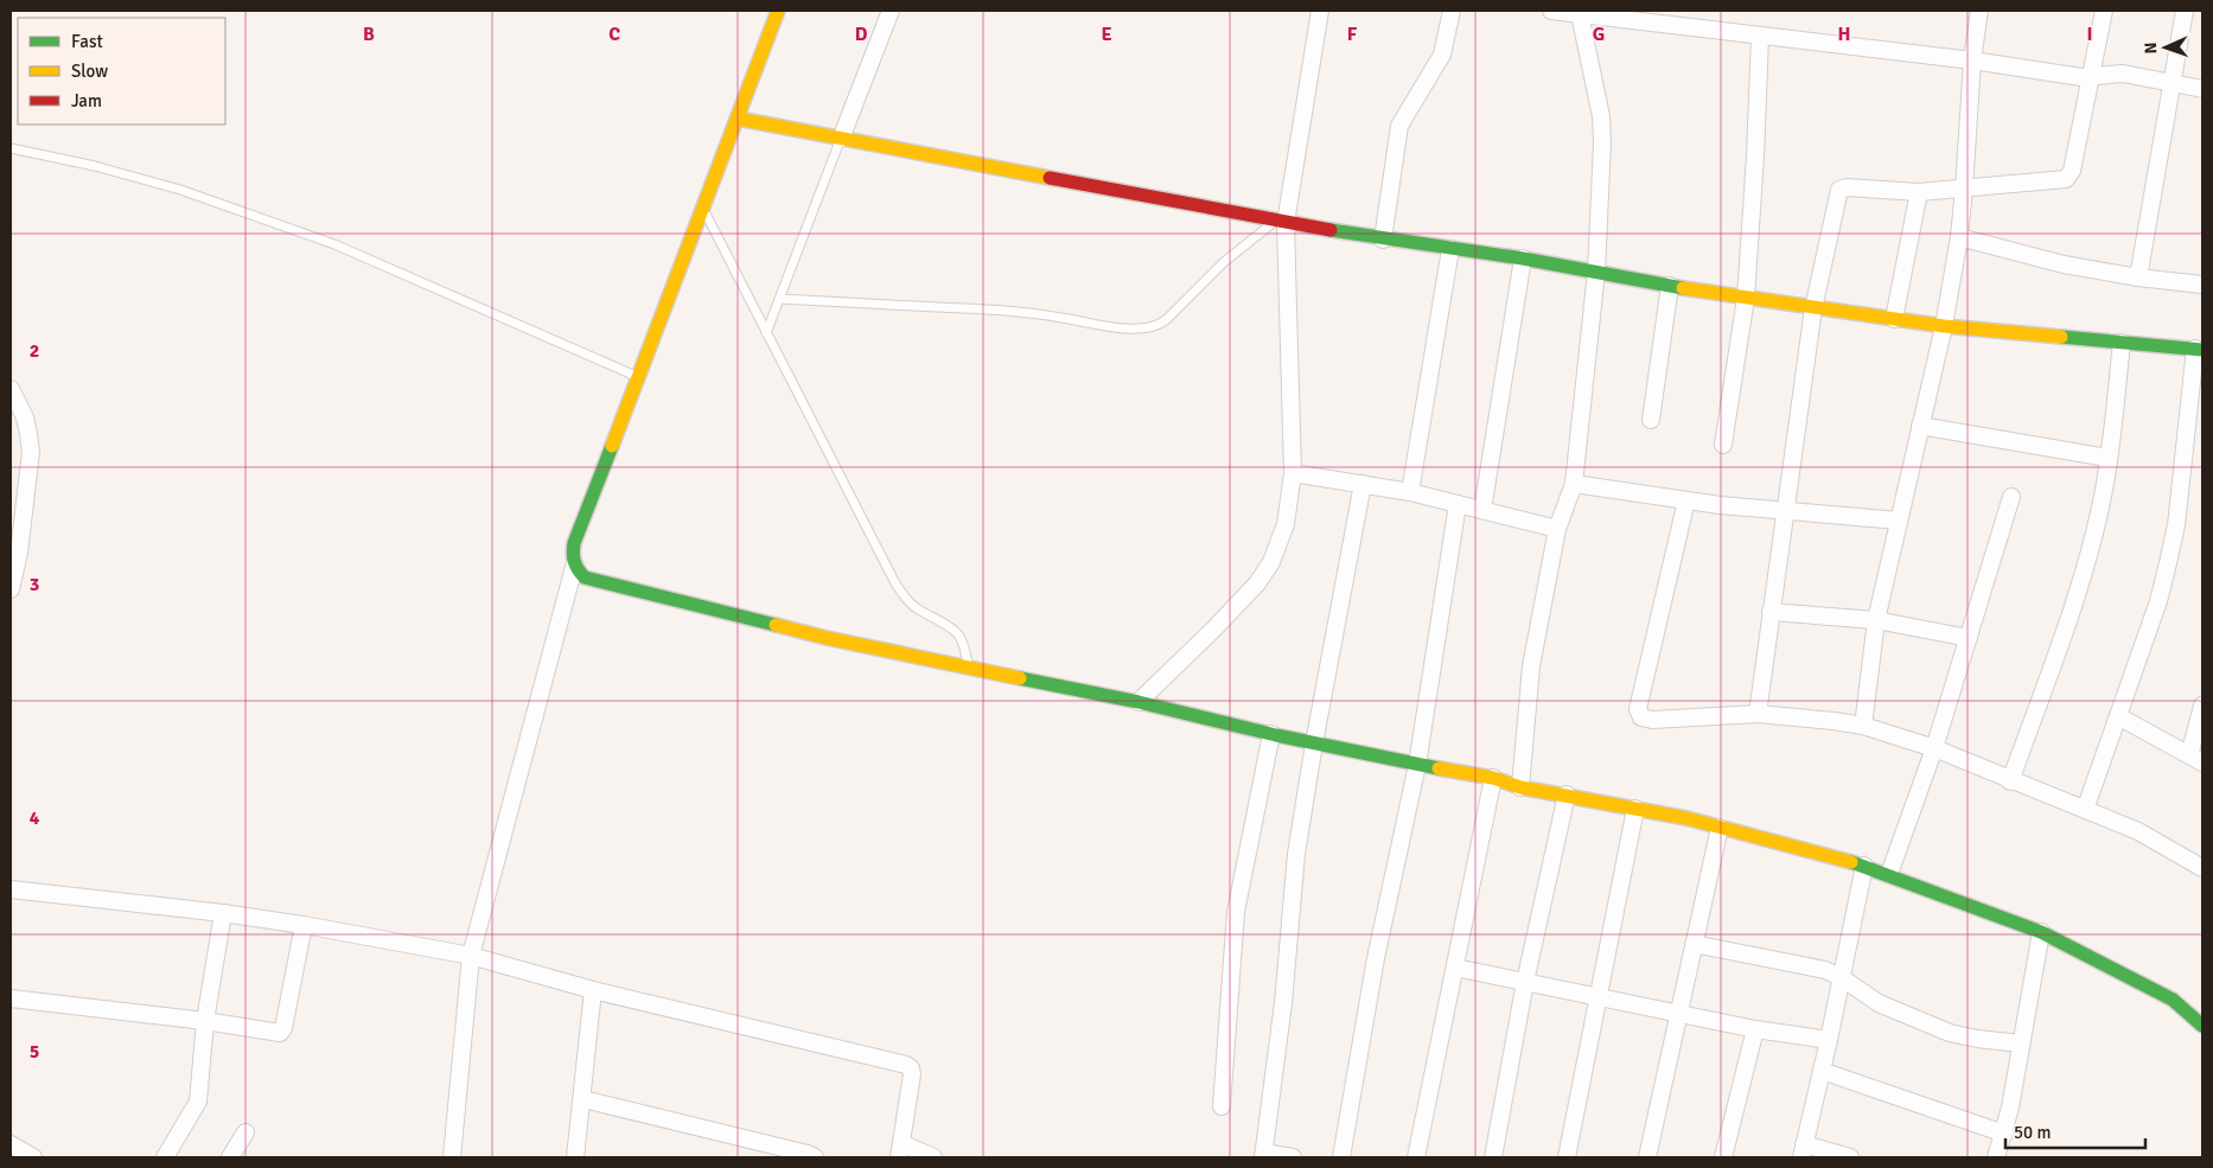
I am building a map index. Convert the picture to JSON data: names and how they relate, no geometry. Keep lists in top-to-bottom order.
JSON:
{
  "legend": ["Fast", "Slow", "Jam"],
  "scale_bar": "50 m",
  "north": "left",
  "grid": {
    "columns": [
      "B",
      "C",
      "D",
      "E",
      "F",
      "G",
      "H",
      "I"
    ],
    "rows": [
      "2",
      "3",
      "4",
      "5"
    ]
  }
}
